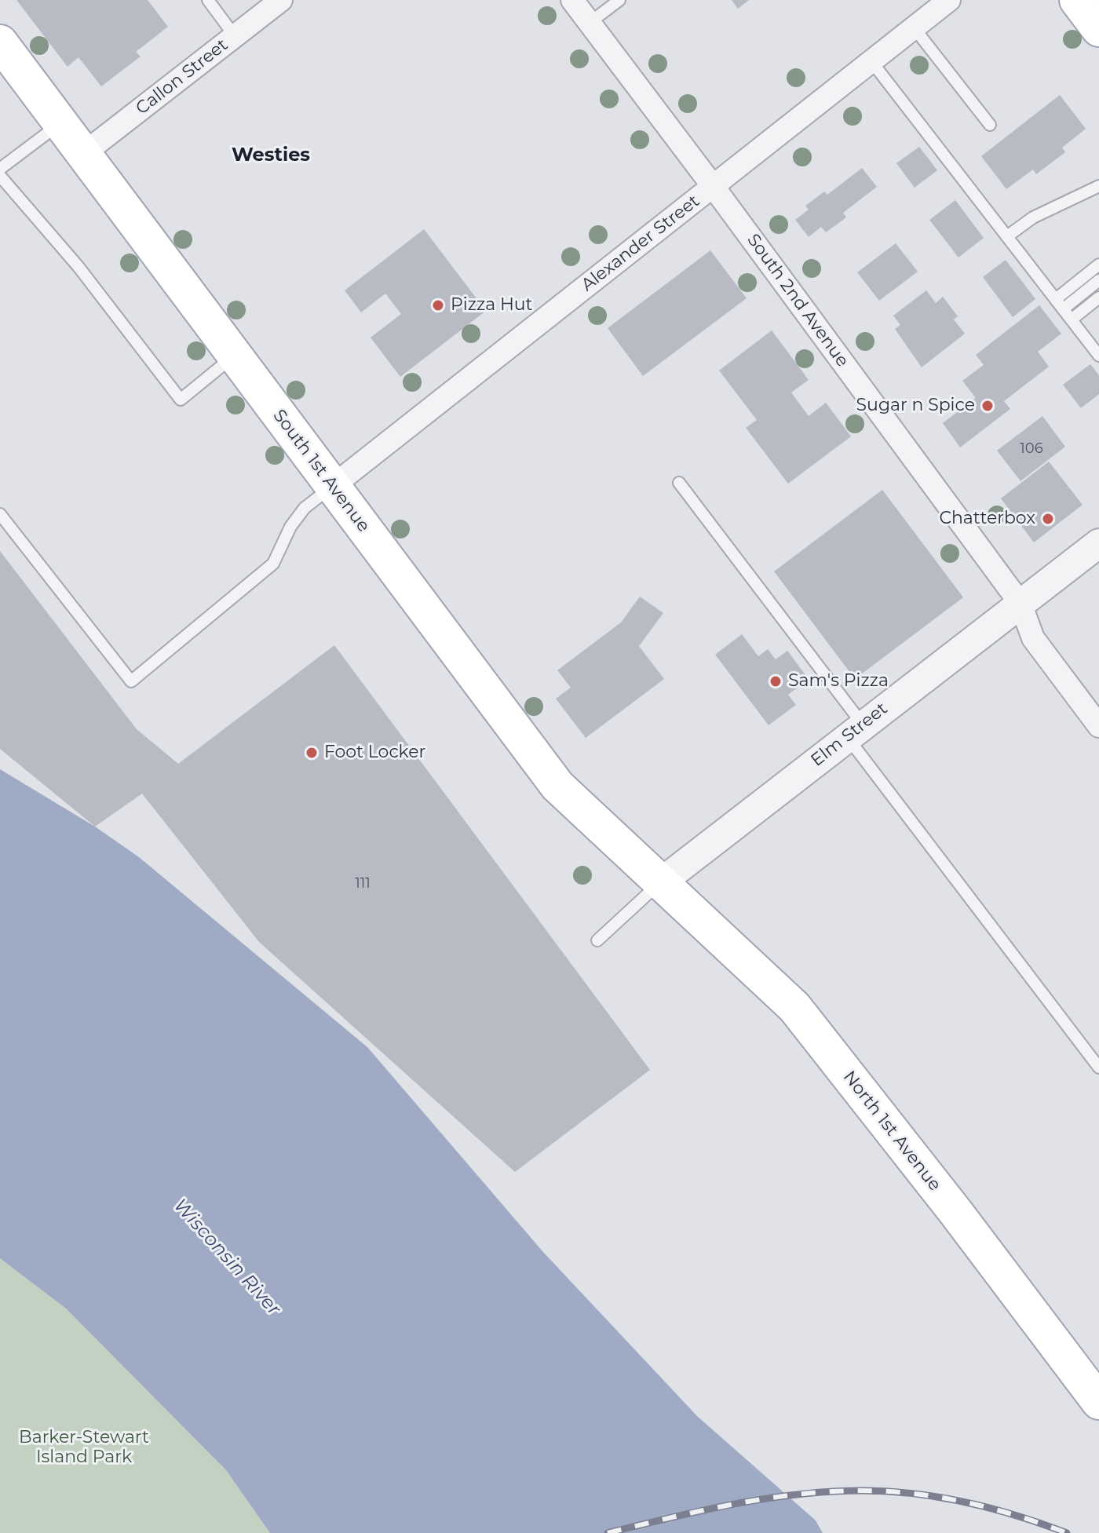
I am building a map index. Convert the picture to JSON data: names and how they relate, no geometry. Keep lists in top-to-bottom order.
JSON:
{
  "streets": {
    "main road": ["South 1st Avenue", "North 1st Avenue"],
    "street": [
      "Callon Street",
      "Alexander Street",
      "South 2nd Avenue",
      "Elm Street"
    ]
  },
  "crossings": [
    ["Callon Street", "South 1st Avenue"],
    ["Alexander Street", "South 2nd Avenue"],
    ["Alexander Street", "South 1st Avenue"],
    ["South 2nd Avenue", "Elm Street"],
    ["South 1st Avenue", "Elm Street"],
    ["South 1st Avenue", "North 1st Avenue"],
    ["Elm Street", "North 1st Avenue"]
  ],
  "districts": ["Westies"],
  "water": ["Wisconsin River"],
  "parks": ["Barker-Stewart Island Park"],
  "places": [
    "Pizza Hut",
    "Sugar n Spice",
    "Chatterbox",
    "Sam's Pizza",
    "Foot Locker"
  ],
  "house_numbers": ["106", "111"]
}
